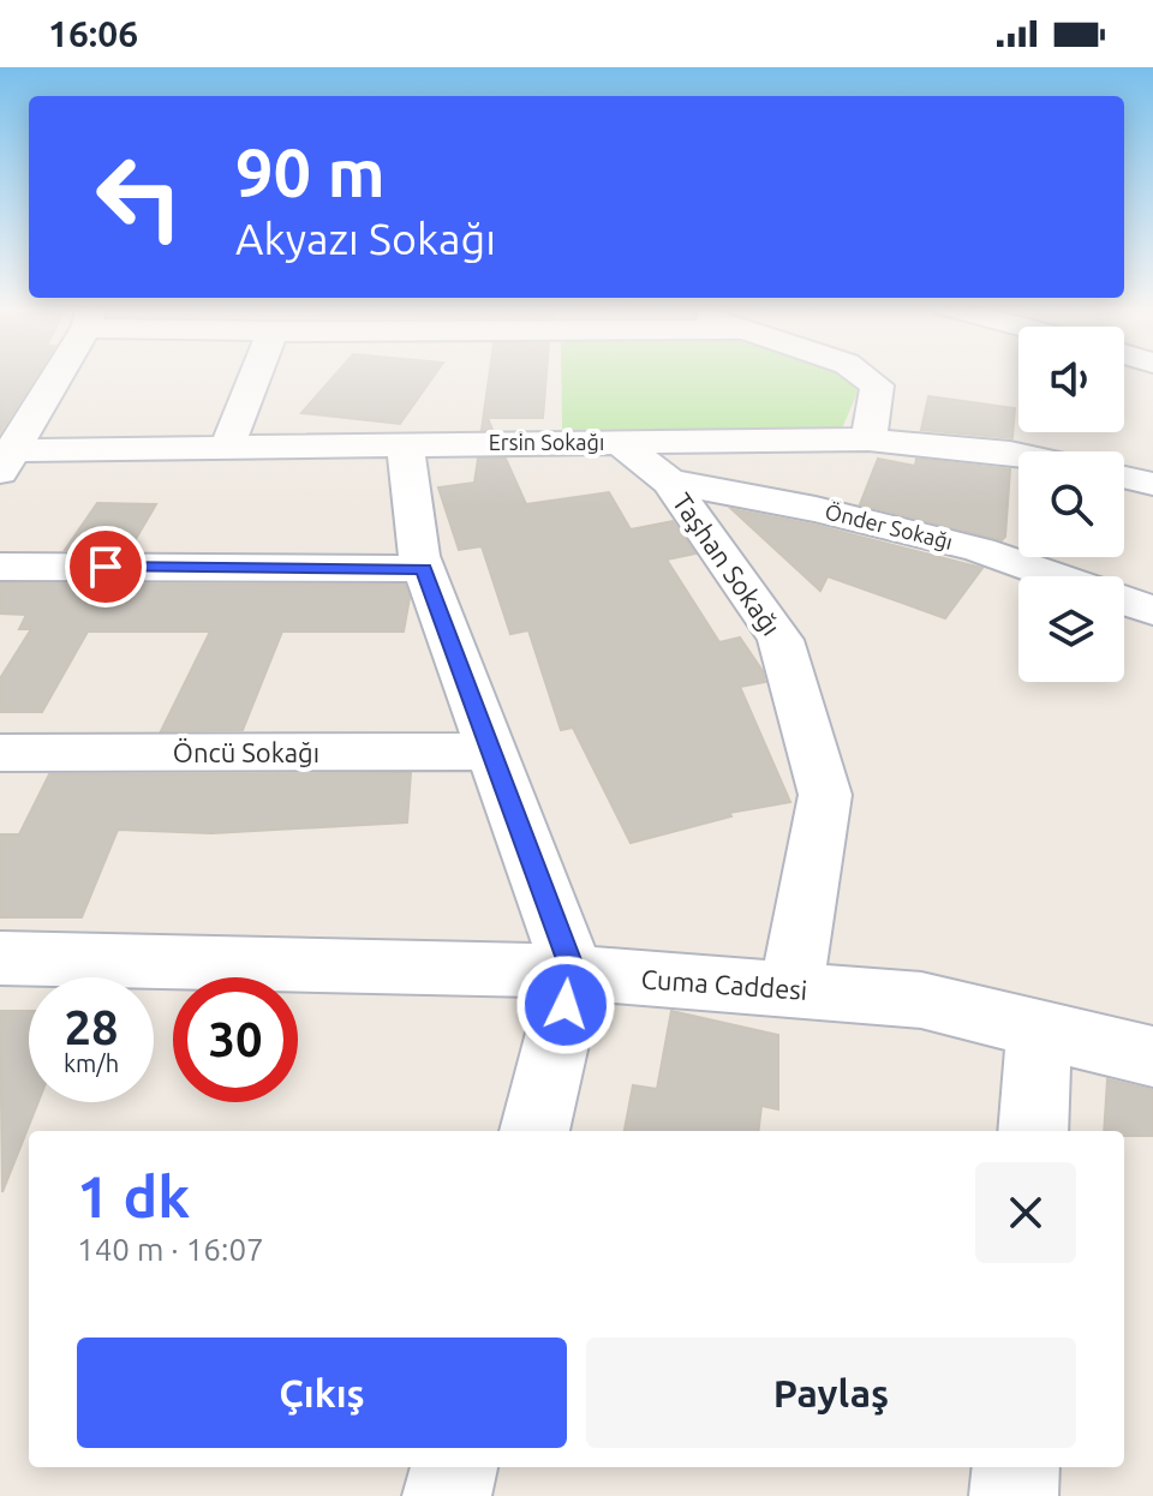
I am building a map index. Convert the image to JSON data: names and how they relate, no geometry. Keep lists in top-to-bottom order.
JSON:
{
  "streets": {
    "street": [
      "Ersin Sokağı",
      "Önder Sokağı",
      "Taşhan Sokağı",
      "Öncü Sokağı",
      "Cuma Caddesi"
    ]
  },
  "crossings": [
    ["Ersin Sokağı", "Taşhan Sokağı"],
    ["Önder Sokağı", "Taşhan Sokağı"],
    ["Taşhan Sokağı", "Cuma Caddesi"]
  ],
  "page": {
    "status": "16:06",
    "turn": ["90 m", "Akyazı Sokağı"],
    "speed": "28 km/h",
    "limit": "30",
    "heading": ["1 dk", "140 m · 16:07"],
    "buttons": ["Çıkış", "Paylaş"]
  }
}
